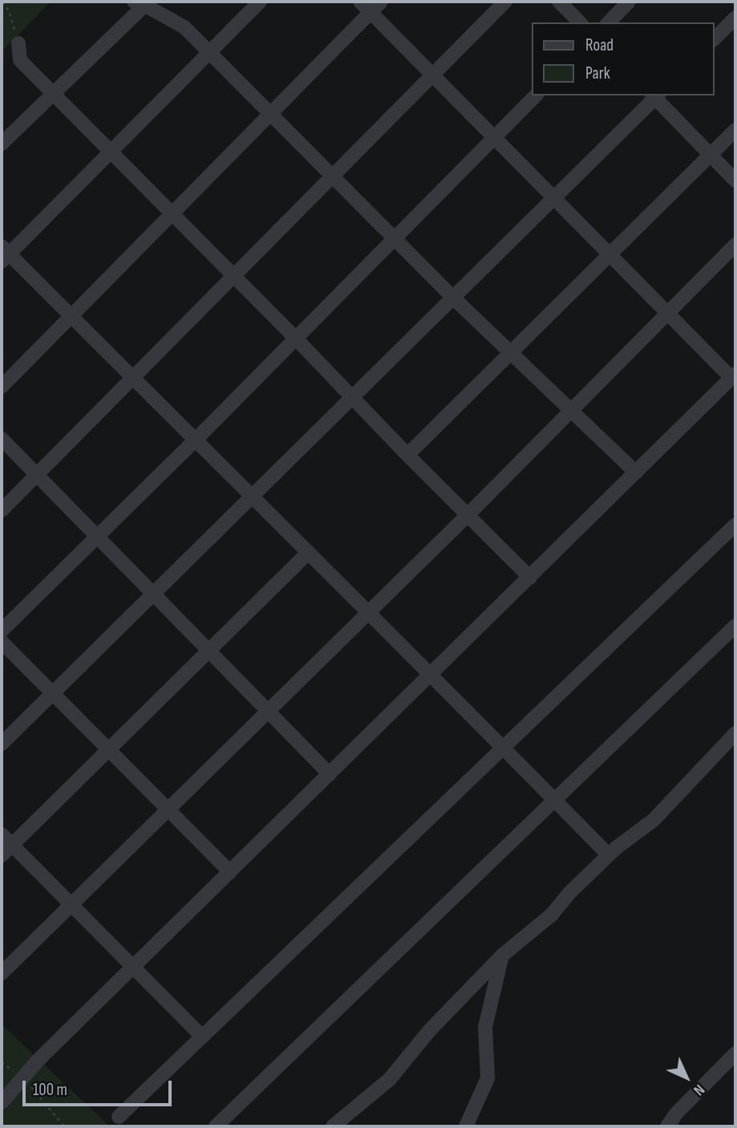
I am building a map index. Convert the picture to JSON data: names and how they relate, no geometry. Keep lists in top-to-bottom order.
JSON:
{
  "legend": ["Road", "Park"],
  "scale_bar": "100 m",
  "north": "bottom right"
}
